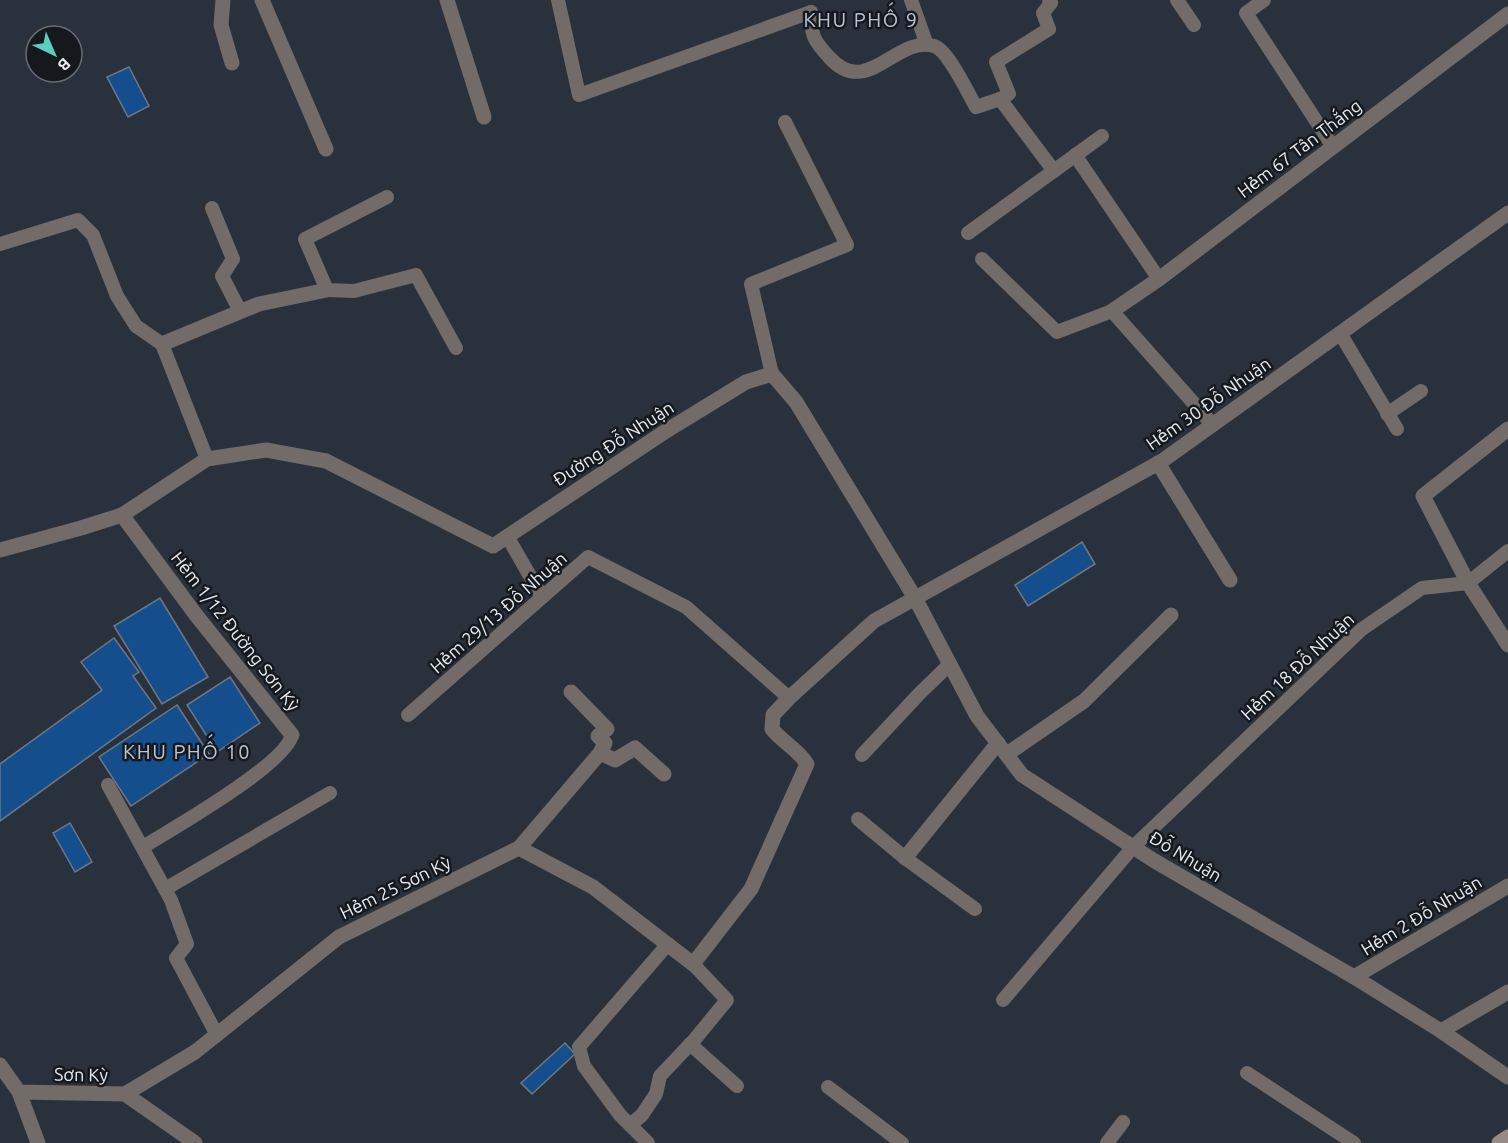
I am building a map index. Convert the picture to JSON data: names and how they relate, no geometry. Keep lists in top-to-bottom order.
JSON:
{
  "streets": {
    "street": [
      "Hẻm 67 Tân Thắng",
      "Hẻm 30 Đỗ Nhuận",
      "Đường Đỗ Nhuận",
      "Hẻm 1/12 Đường Sơn Kỳ",
      "Đỗ Nhuận",
      "Hẻm 25 Sơn Kỳ",
      "Hẻm 2 Đỗ Nhuận",
      "Sơn Kỳ"
    ],
    "lane": ["Hẻm 29/13 Đỗ Nhuận", "Hẻm 18 Đỗ Nhuận"]
  },
  "crossings": [
    ["Hẻm 30 Đỗ Nhuận", "Hẻm 29/13 Đỗ Nhuận"],
    ["Hẻm 30 Đỗ Nhuận", "Đỗ Nhuận"],
    ["Hẻm 18 Đỗ Nhuận", "Đỗ Nhuận"],
    ["Đỗ Nhuận", "Hẻm 2 Đỗ Nhuận"],
    ["Hẻm 25 Sơn Kỳ", "Sơn Kỳ"]
  ],
  "districts": ["KHU PHỐ 9", "KHU PHỐ 10"],
  "north": "bottom right"
}
